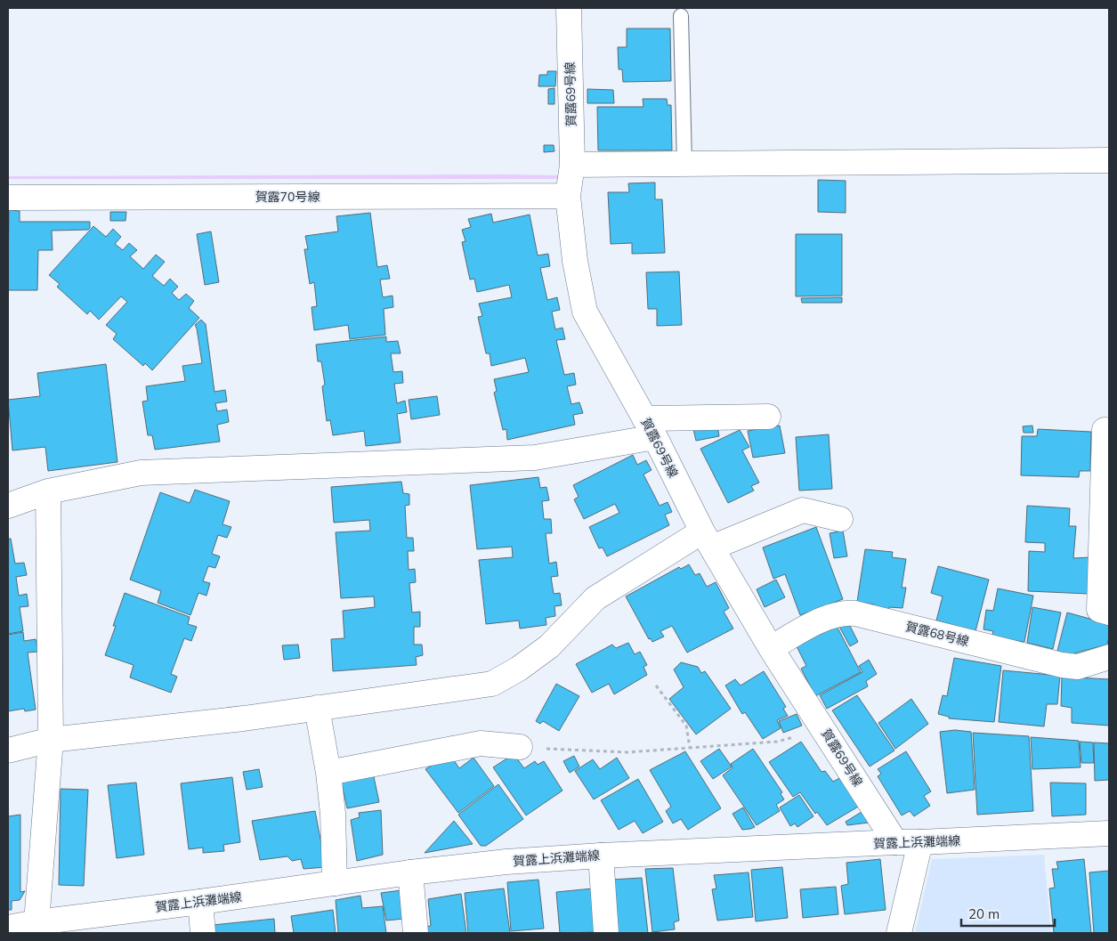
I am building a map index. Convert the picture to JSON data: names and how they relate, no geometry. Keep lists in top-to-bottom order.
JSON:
{
  "streets": {
    "street": [
      "賀露69号線",
      "賀露70号線",
      "賀露68号線",
      "賀露上浜灘端線"
    ]
  },
  "crossings": [
    ["賀露69号線", "賀露70号線"],
    ["賀露69号線", "賀露68号線"],
    ["賀露69号線", "賀露上浜灘端線"]
  ],
  "scale_bar": "20 m"
}
